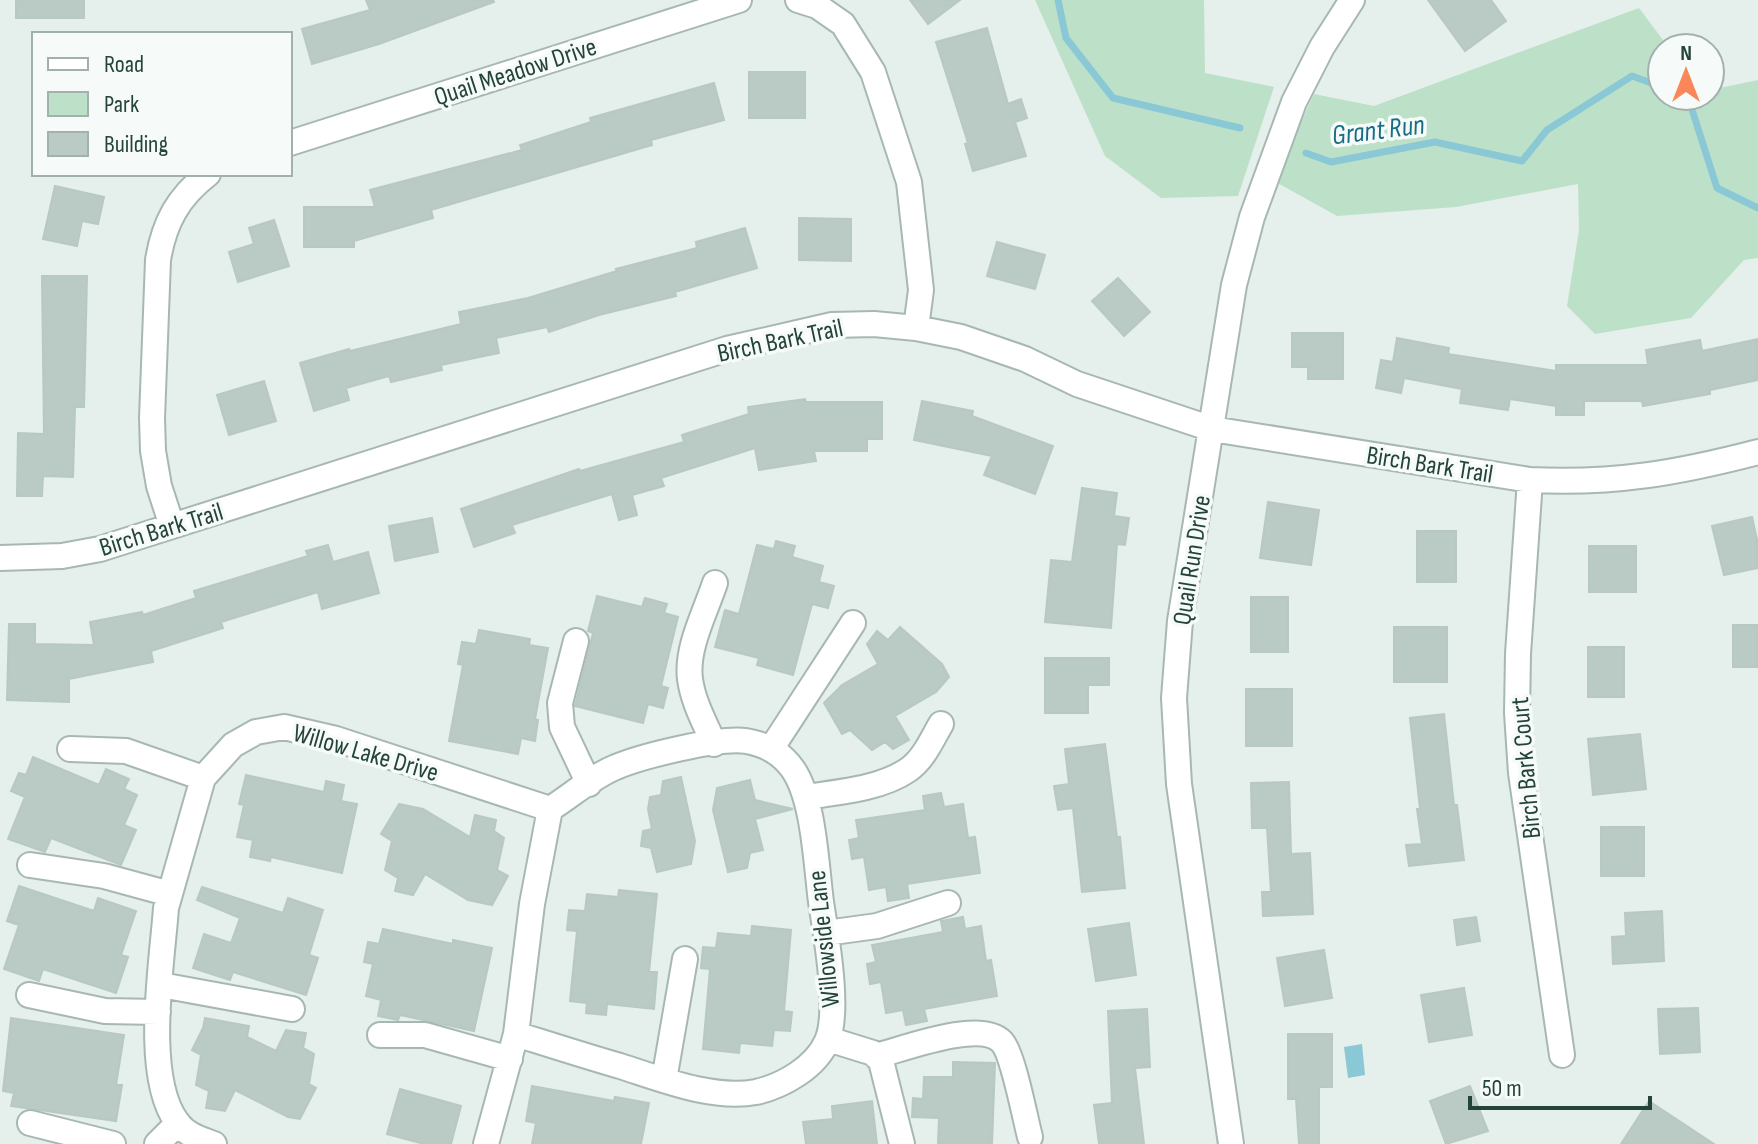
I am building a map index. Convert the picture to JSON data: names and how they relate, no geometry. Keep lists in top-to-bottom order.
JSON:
{
  "streets": {
    "street": [
      "Quail Meadow Drive",
      "Birch Bark Trail",
      "Quail Run Drive",
      "Willow Lake Drive",
      "Birch Bark Court",
      "Willowside Lane"
    ]
  },
  "crossings": [
    ["Birch Bark Trail", "Quail Run Drive"],
    ["Birch Bark Trail", "Birch Bark Court"]
  ],
  "water": ["Grant Run"],
  "legend": ["Road", "Park", "Building"],
  "scale_bar": "50 m",
  "north": "top"
}
